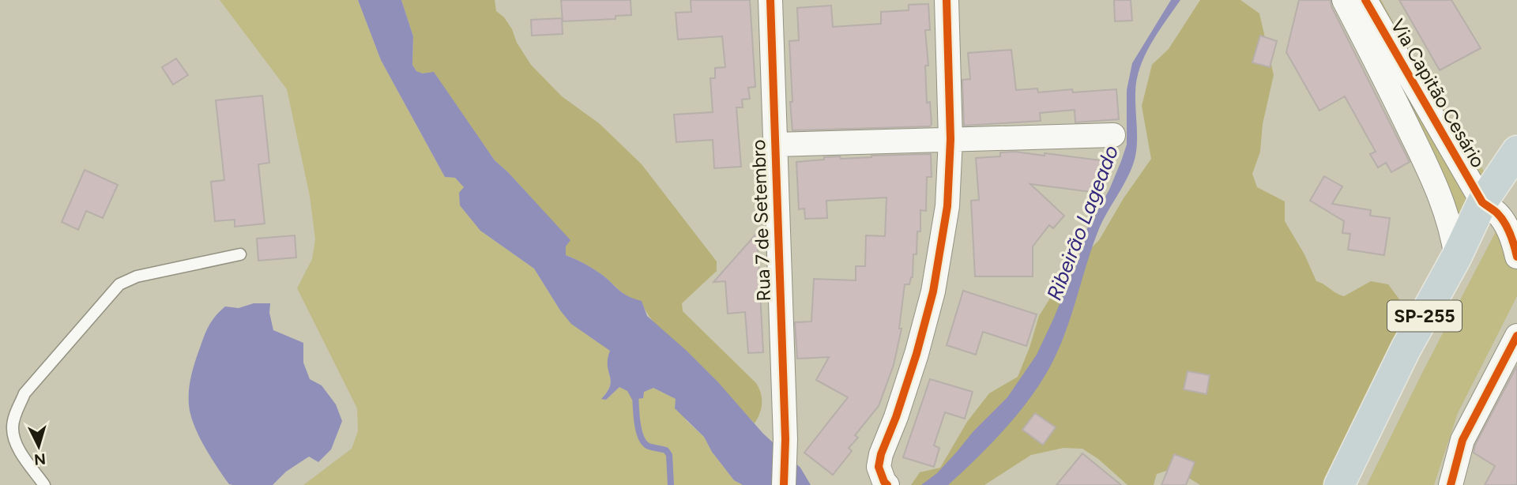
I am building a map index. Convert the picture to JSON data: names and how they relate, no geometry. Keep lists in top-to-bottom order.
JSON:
{
  "streets": {
    "highway": ["SP-255"],
    "street": ["Via Capitão Cesário", "Rua 7 de Setembro"]
  },
  "crossings": [
    ["Via Capitão Cesário", "SP-255"]
  ],
  "water": ["Ribeirão Lageado"],
  "north": "bottom"
}
